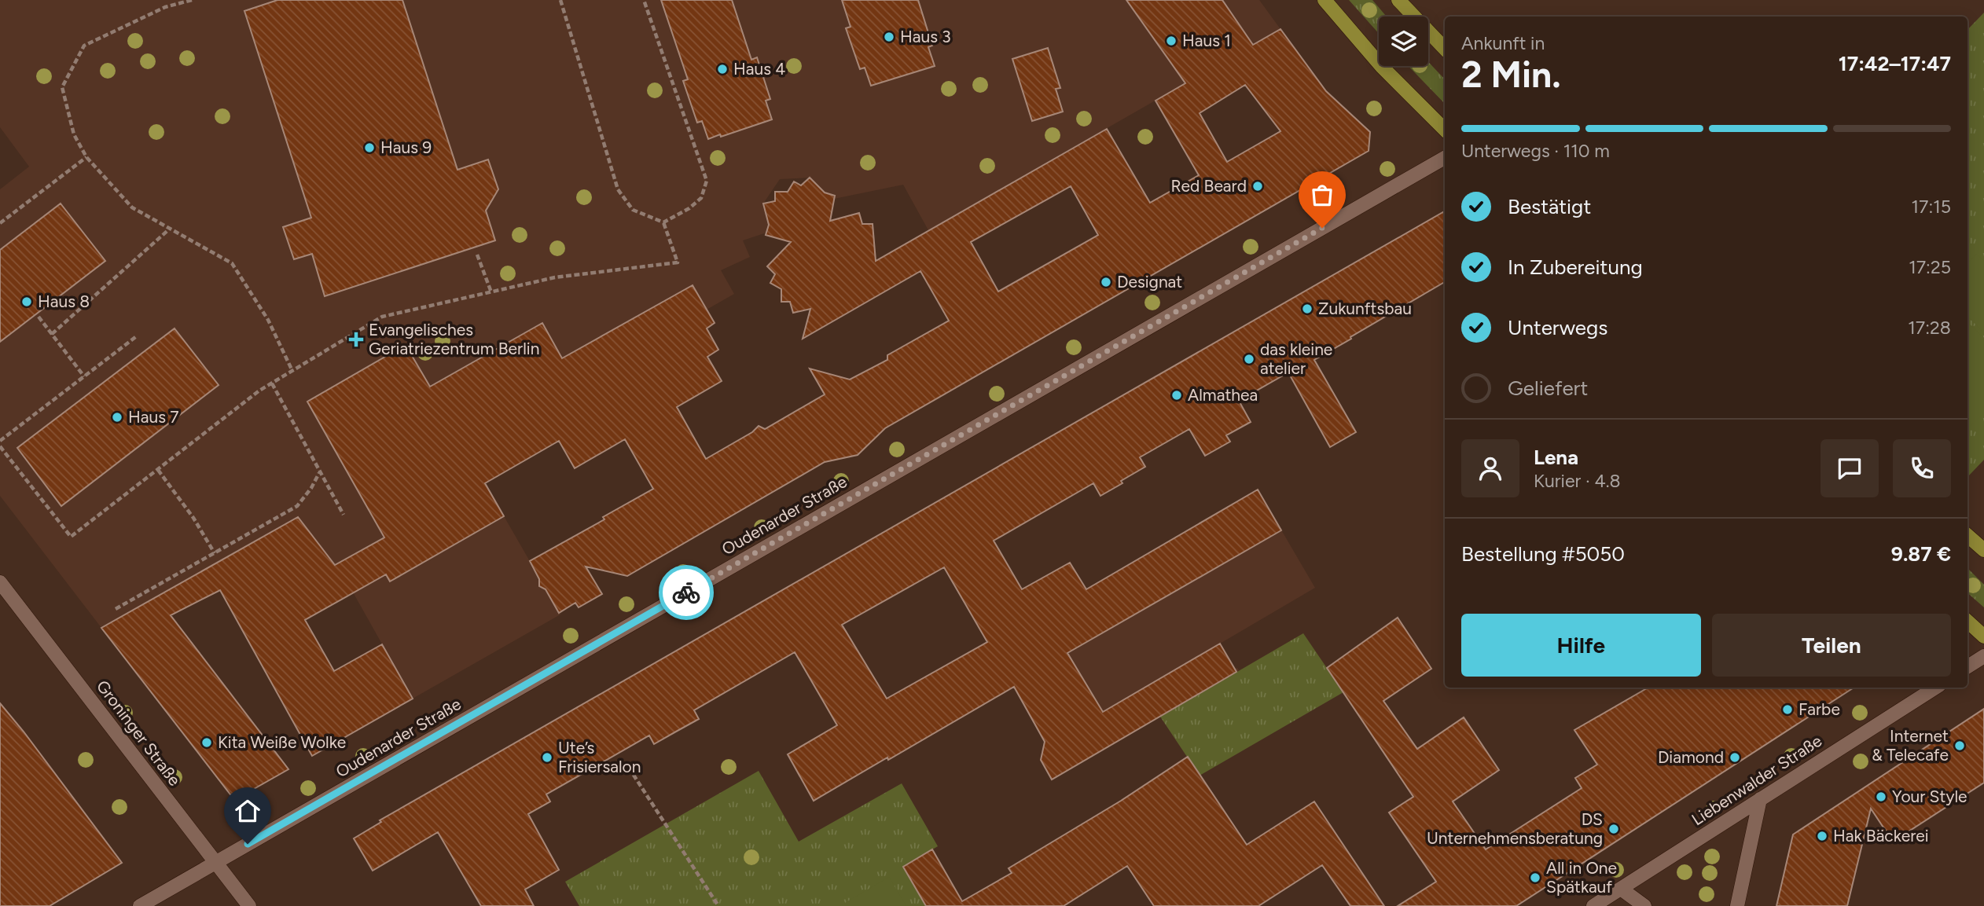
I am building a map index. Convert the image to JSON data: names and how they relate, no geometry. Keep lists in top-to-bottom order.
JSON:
{
  "streets": {
    "street": ["Oudenarder Straße", "Groninger Straße", "Liebenwalder Straße"]
  },
  "crossings": [
    ["Oudenarder Straße", "Groninger Straße"]
  ],
  "places": {
    "other": [
      "Haus 3",
      "Haus 1",
      "Haus 4",
      "Haus 9",
      "Red Beard",
      "Designat",
      "Haus 8",
      "Zukunftsbau",
      "das kleine atelier",
      "Almathea",
      "Haus 7",
      "Farbe",
      "Kita Weiße Wolke",
      "Internet & Telecafe",
      "Ute’s Frisiersalon",
      "Diamond",
      "Your Style",
      "DS Unternehmensberatung",
      "Hak Bäckerei",
      "All in One Spätkauf"
    ],
    "health": ["Evangelisches Geriatriezentrum Berlin"]
  },
  "page": {
    "heading": ["2 Min.", "Ankunft in", "17:42–17:47"],
    "panel": [
      "Lena",
      "Kurier · 4.8",
      "Bestellung #5050",
      "9.87 €"
    ],
    "bar": "Unterwegs · 110 m",
    "list": [
      ["Bestätigt", "17:15"],
      ["In Zubereitung", "17:25"],
      ["Unterwegs", "17:28"],
      "Geliefert"
    ],
    "buttons": ["Hilfe", "Teilen"]
  }
}
